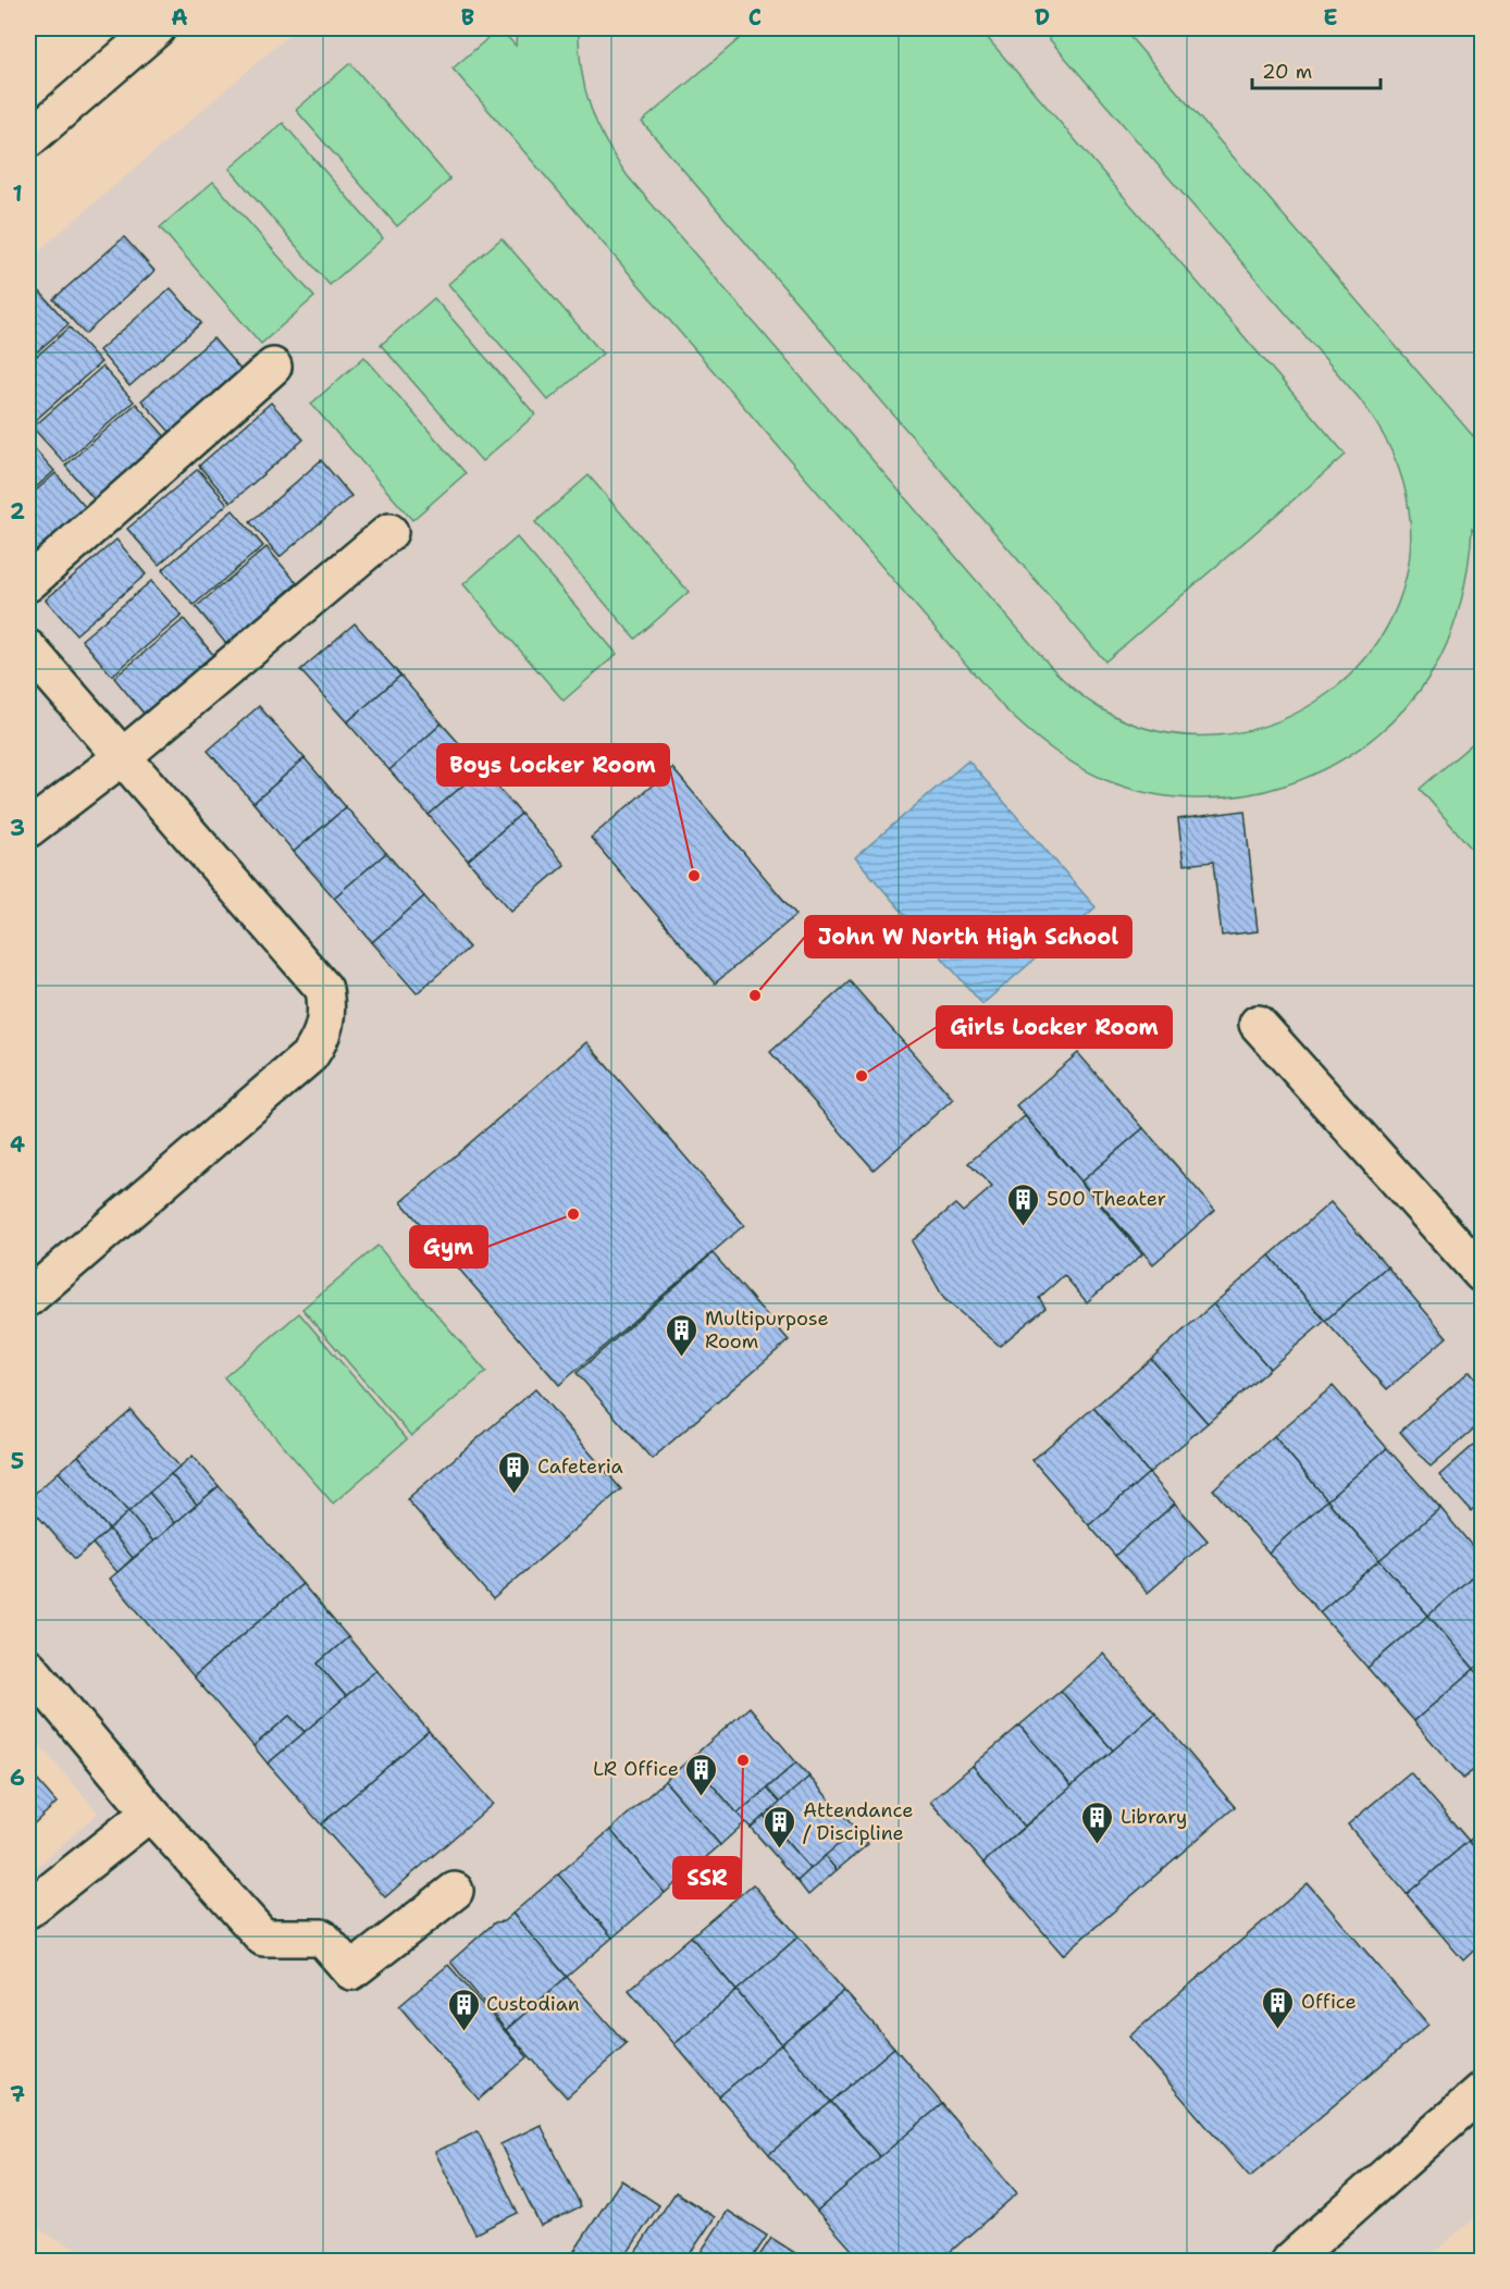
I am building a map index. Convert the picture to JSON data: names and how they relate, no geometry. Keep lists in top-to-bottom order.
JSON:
{
  "places": {
    "other": [
      "Boys Locker Room",
      "John W North High School",
      "Girls Locker Room",
      "Gym",
      "SSR"
    ],
    "building": [
      "500 Theater",
      "Multipurpose Room",
      "Cafeteria",
      "LR Office",
      "Library",
      "Attendance / Discipline",
      "Office",
      "Custodian"
    ]
  },
  "scale_bar": "20 m",
  "grid": {
    "columns": [
      "A",
      "B",
      "C",
      "D",
      "E"
    ],
    "rows": [
      "1",
      "2",
      "3",
      "4",
      "5",
      "6",
      "7"
    ]
  }
}
